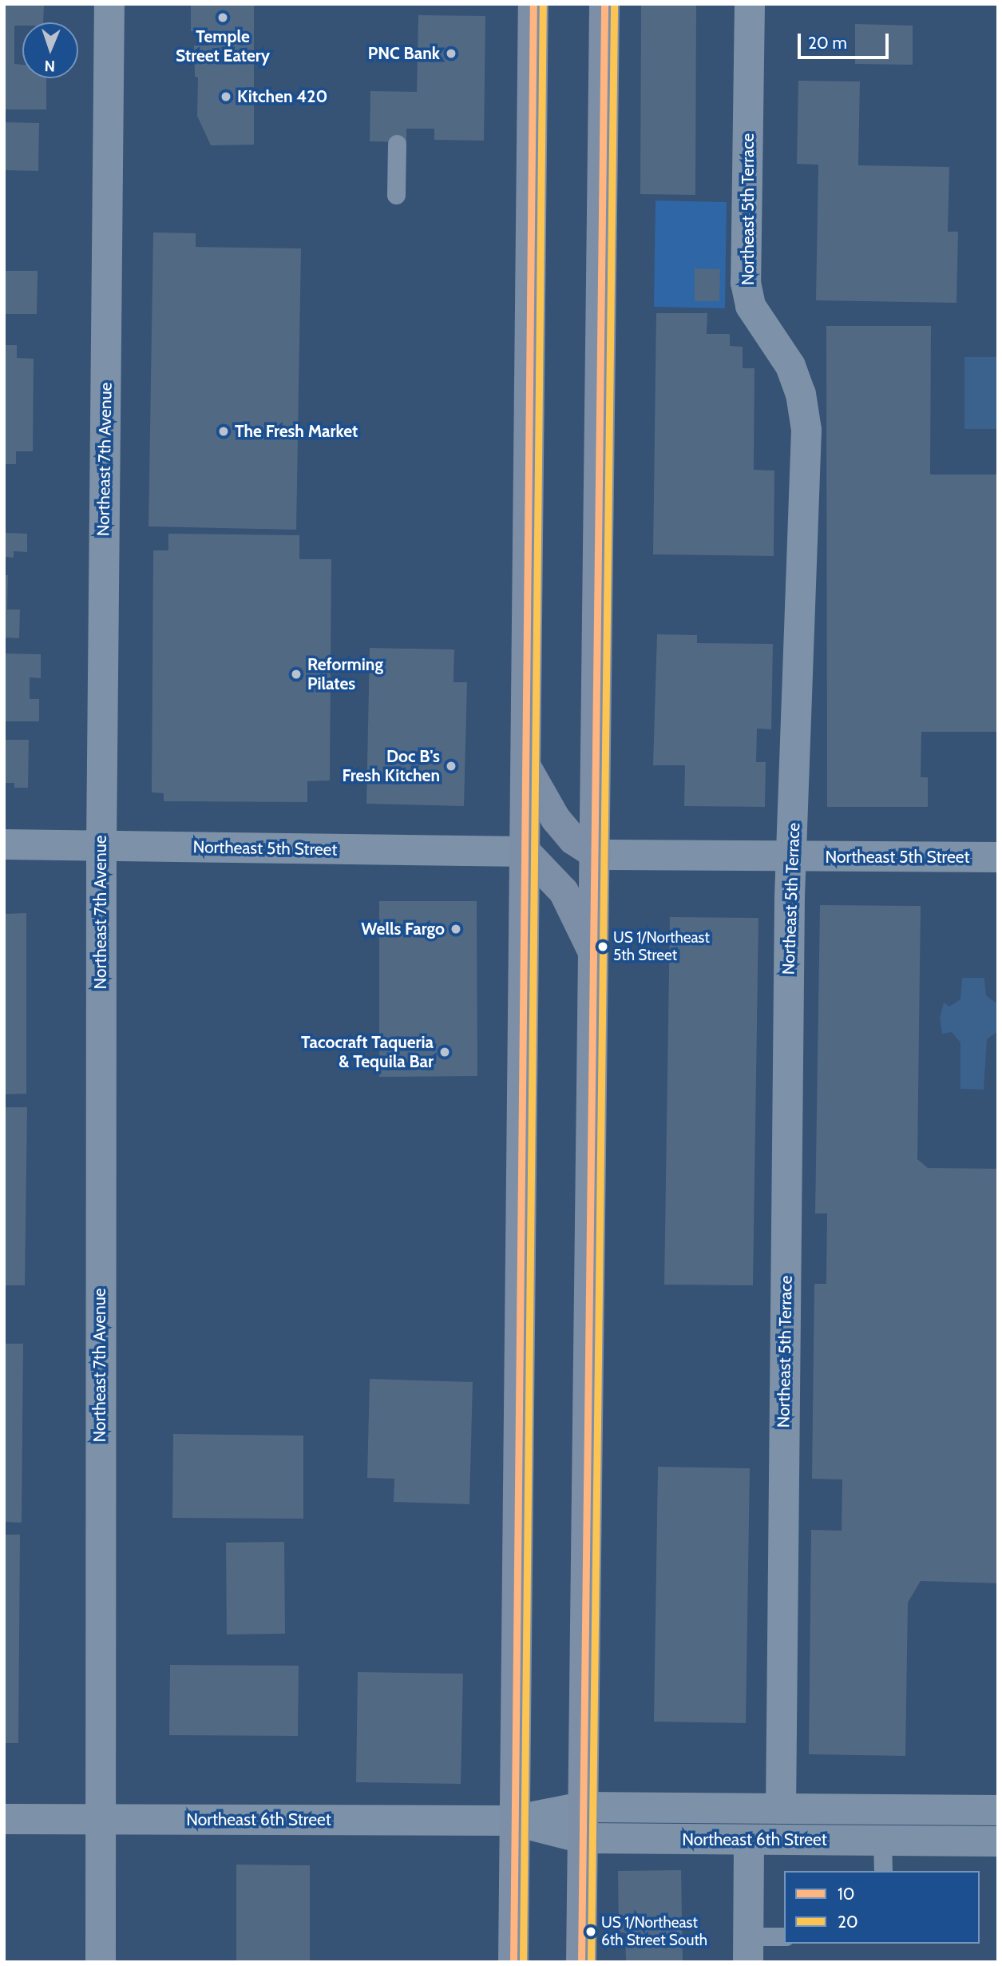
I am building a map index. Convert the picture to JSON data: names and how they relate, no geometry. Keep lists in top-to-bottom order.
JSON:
{
  "streets": {
    "street": [
      "Northeast 5th Terrace",
      "Northeast 7th Avenue",
      "Northeast 5th Street",
      "Northeast 6th Street"
    ]
  },
  "crossings": [
    ["Northeast 5th Terrace", "Northeast 5th Street"],
    ["Northeast 5th Terrace", "Northeast 6th Street"],
    ["Northeast 7th Avenue", "Northeast 5th Street"],
    ["Northeast 7th Avenue", "Northeast 6th Street"]
  ],
  "places": [
    "Temple Street Eatery",
    "PNC Bank",
    "Kitchen 420",
    "The Fresh Market",
    "Reforming Pilates",
    "Doc B's Fresh Kitchen",
    "Wells Fargo",
    "US 1/Northeast 5th Street",
    "Tacocraft Taqueria & Tequila Bar",
    "US 1/Northeast 6th Street South"
  ],
  "lines": ["transit line 10", "transit line 20"],
  "legend": ["10", "20"],
  "scale_bar": "20 m",
  "north": "bottom"
}
